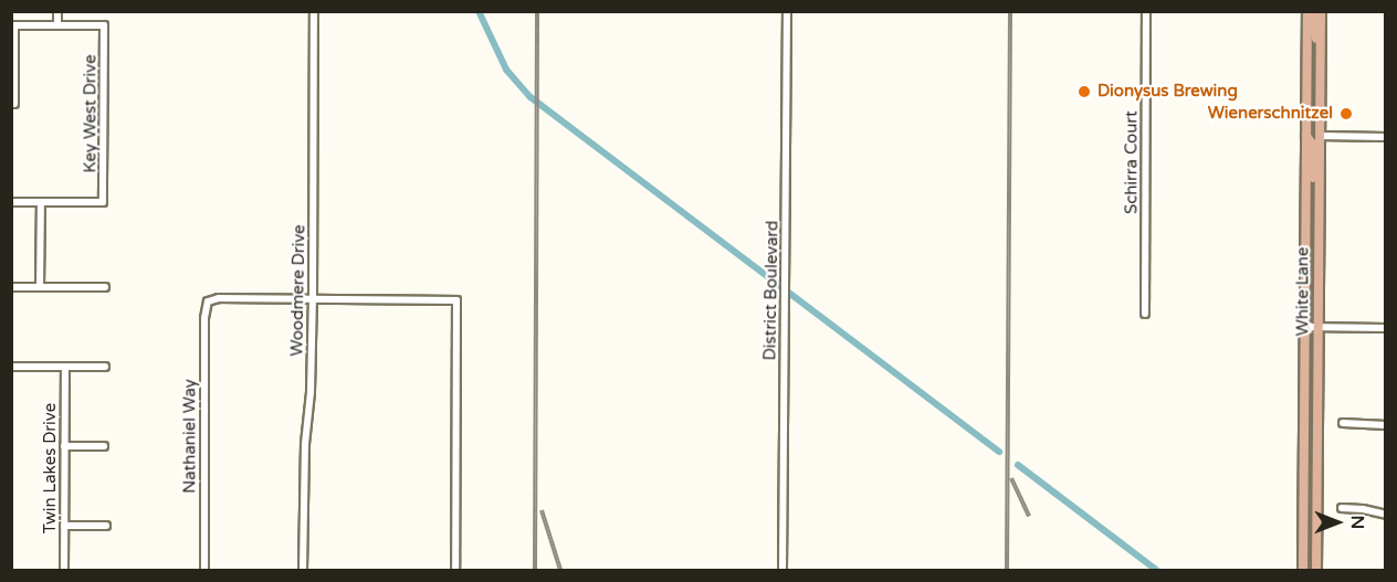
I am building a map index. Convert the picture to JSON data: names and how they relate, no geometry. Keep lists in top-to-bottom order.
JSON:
{
  "streets": {
    "main road": ["White Lane"],
    "street": [
      "Key West Drive",
      "Schirra Court",
      "Woodmere Drive",
      "District Boulevard",
      "Nathaniel Way",
      "Twin Lakes Drive"
    ]
  },
  "crossings": [
    ["Woodmere Drive", "Nathaniel Way"]
  ],
  "places": ["Dionysus Brewing", "Wienerschnitzel"],
  "north": "right"
}
